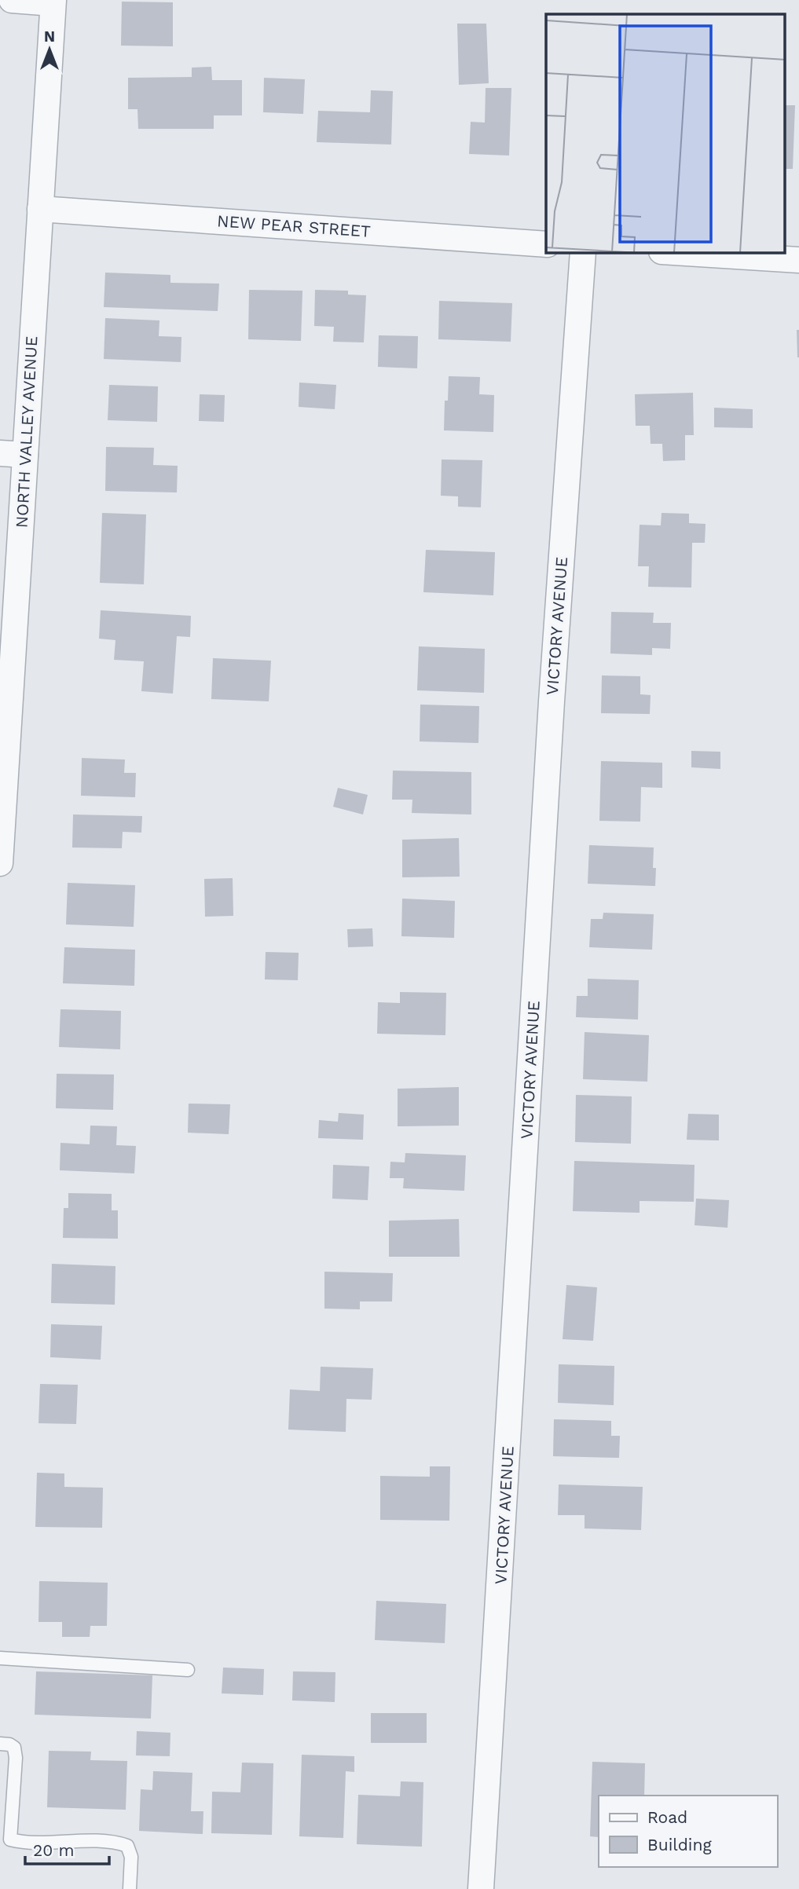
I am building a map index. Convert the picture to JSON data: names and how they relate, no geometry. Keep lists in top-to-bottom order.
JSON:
{
  "streets": {
    "street": ["NEW PEAR STREET", "NORTH VALLEY AVENUE", "VICTORY AVENUE"]
  },
  "crossings": [
    ["NEW PEAR STREET", "NORTH VALLEY AVENUE"]
  ],
  "legend": ["Road", "Building"],
  "scale_bar": "20 m",
  "north": "top"
}
